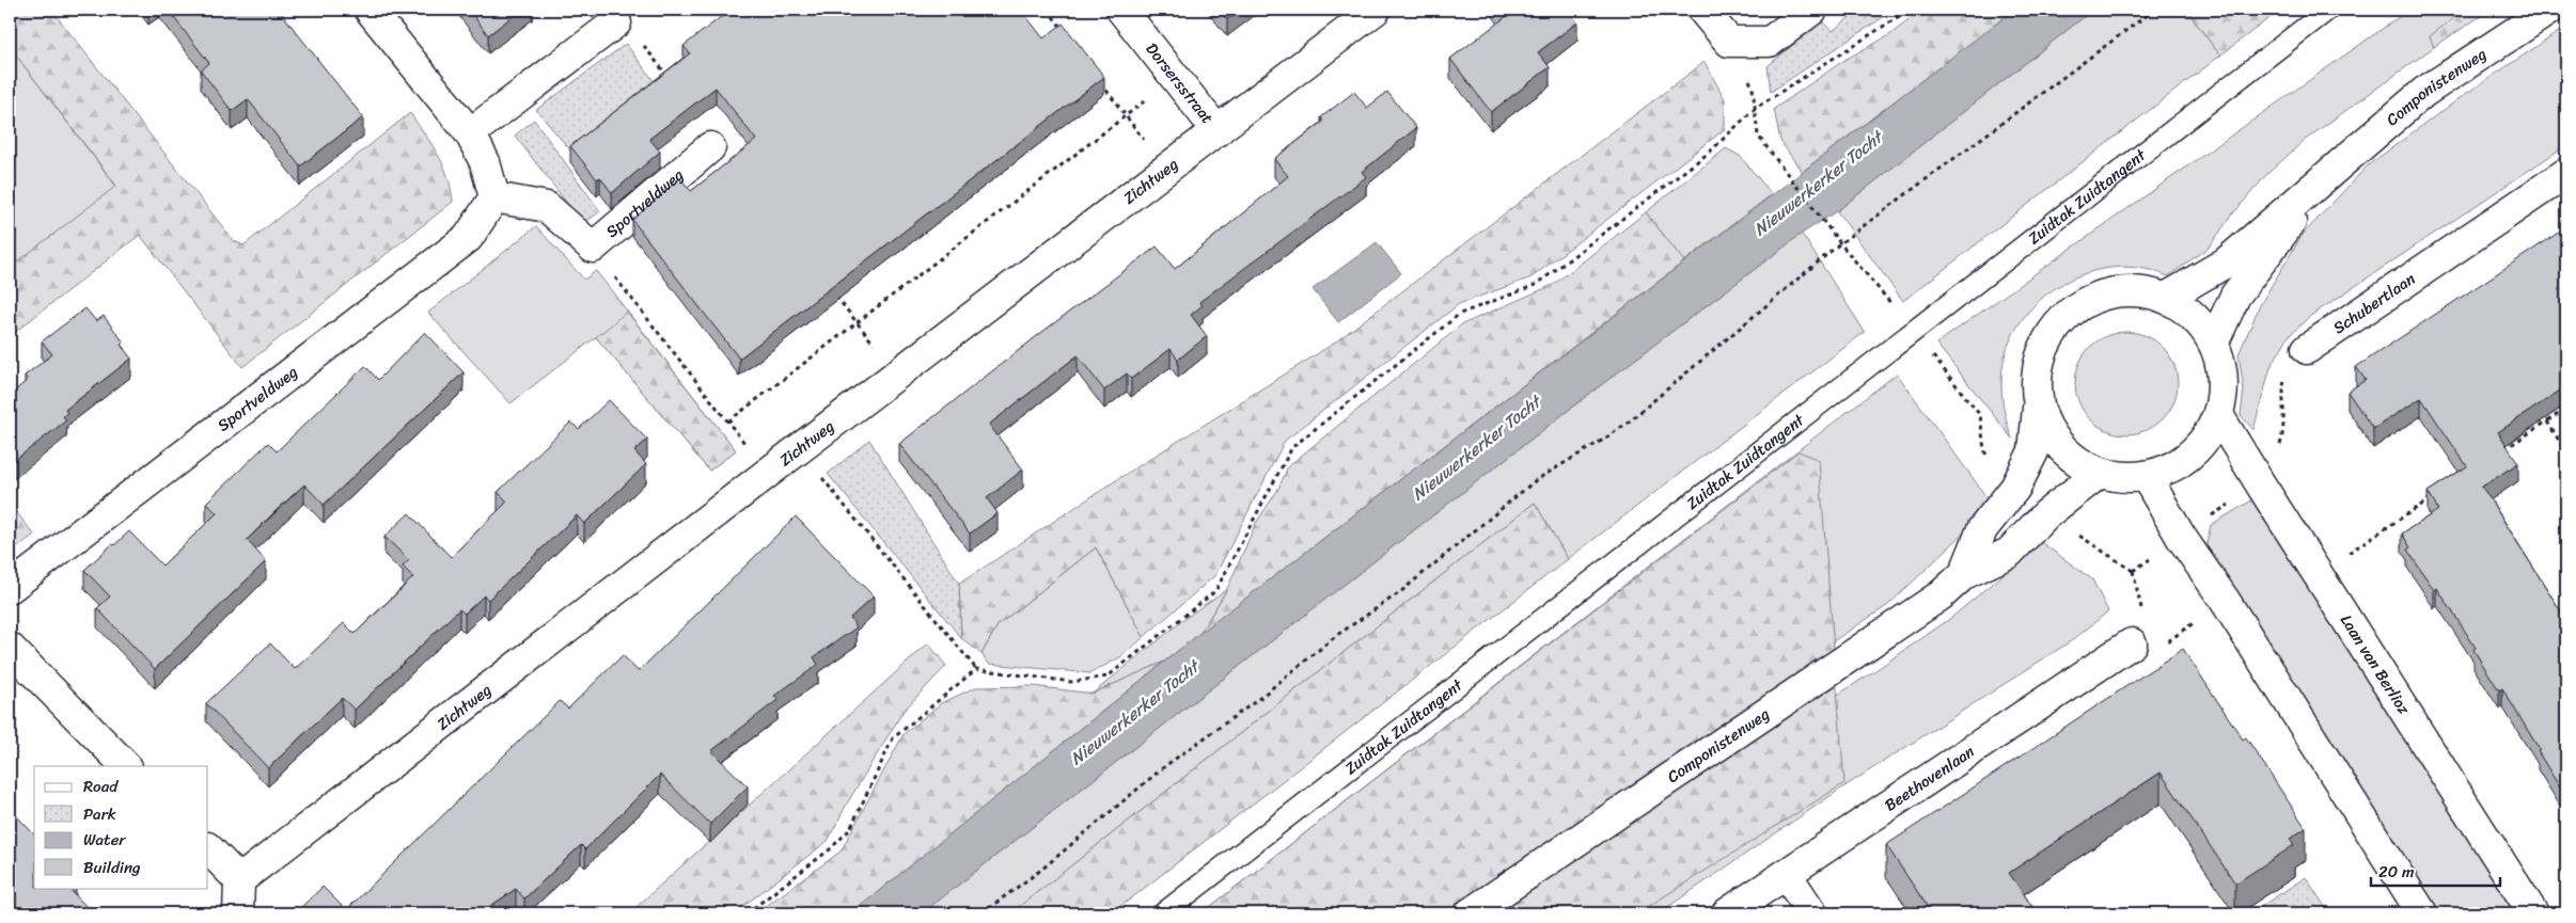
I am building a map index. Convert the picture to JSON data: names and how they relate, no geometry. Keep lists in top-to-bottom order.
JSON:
{
  "streets": {
    "street": [
      "Dorsersstraat",
      "Componistenweg",
      "Zichtweg",
      "Sportveldweg",
      "Schubertlaan",
      "Laan van Berlioz",
      "Beethovenlaan"
    ],
    "lane": ["Zuidtak Zuidtangent"]
  },
  "crossings": [
    ["Dorsersstraat", "Zichtweg"],
    ["Componistenweg", "Laan van Berlioz"]
  ],
  "water": ["Nieuwerkerker Tocht"],
  "legend": [
    "Road",
    "Park",
    "Water",
    "Building"
  ],
  "scale_bar": "20 m"
}
